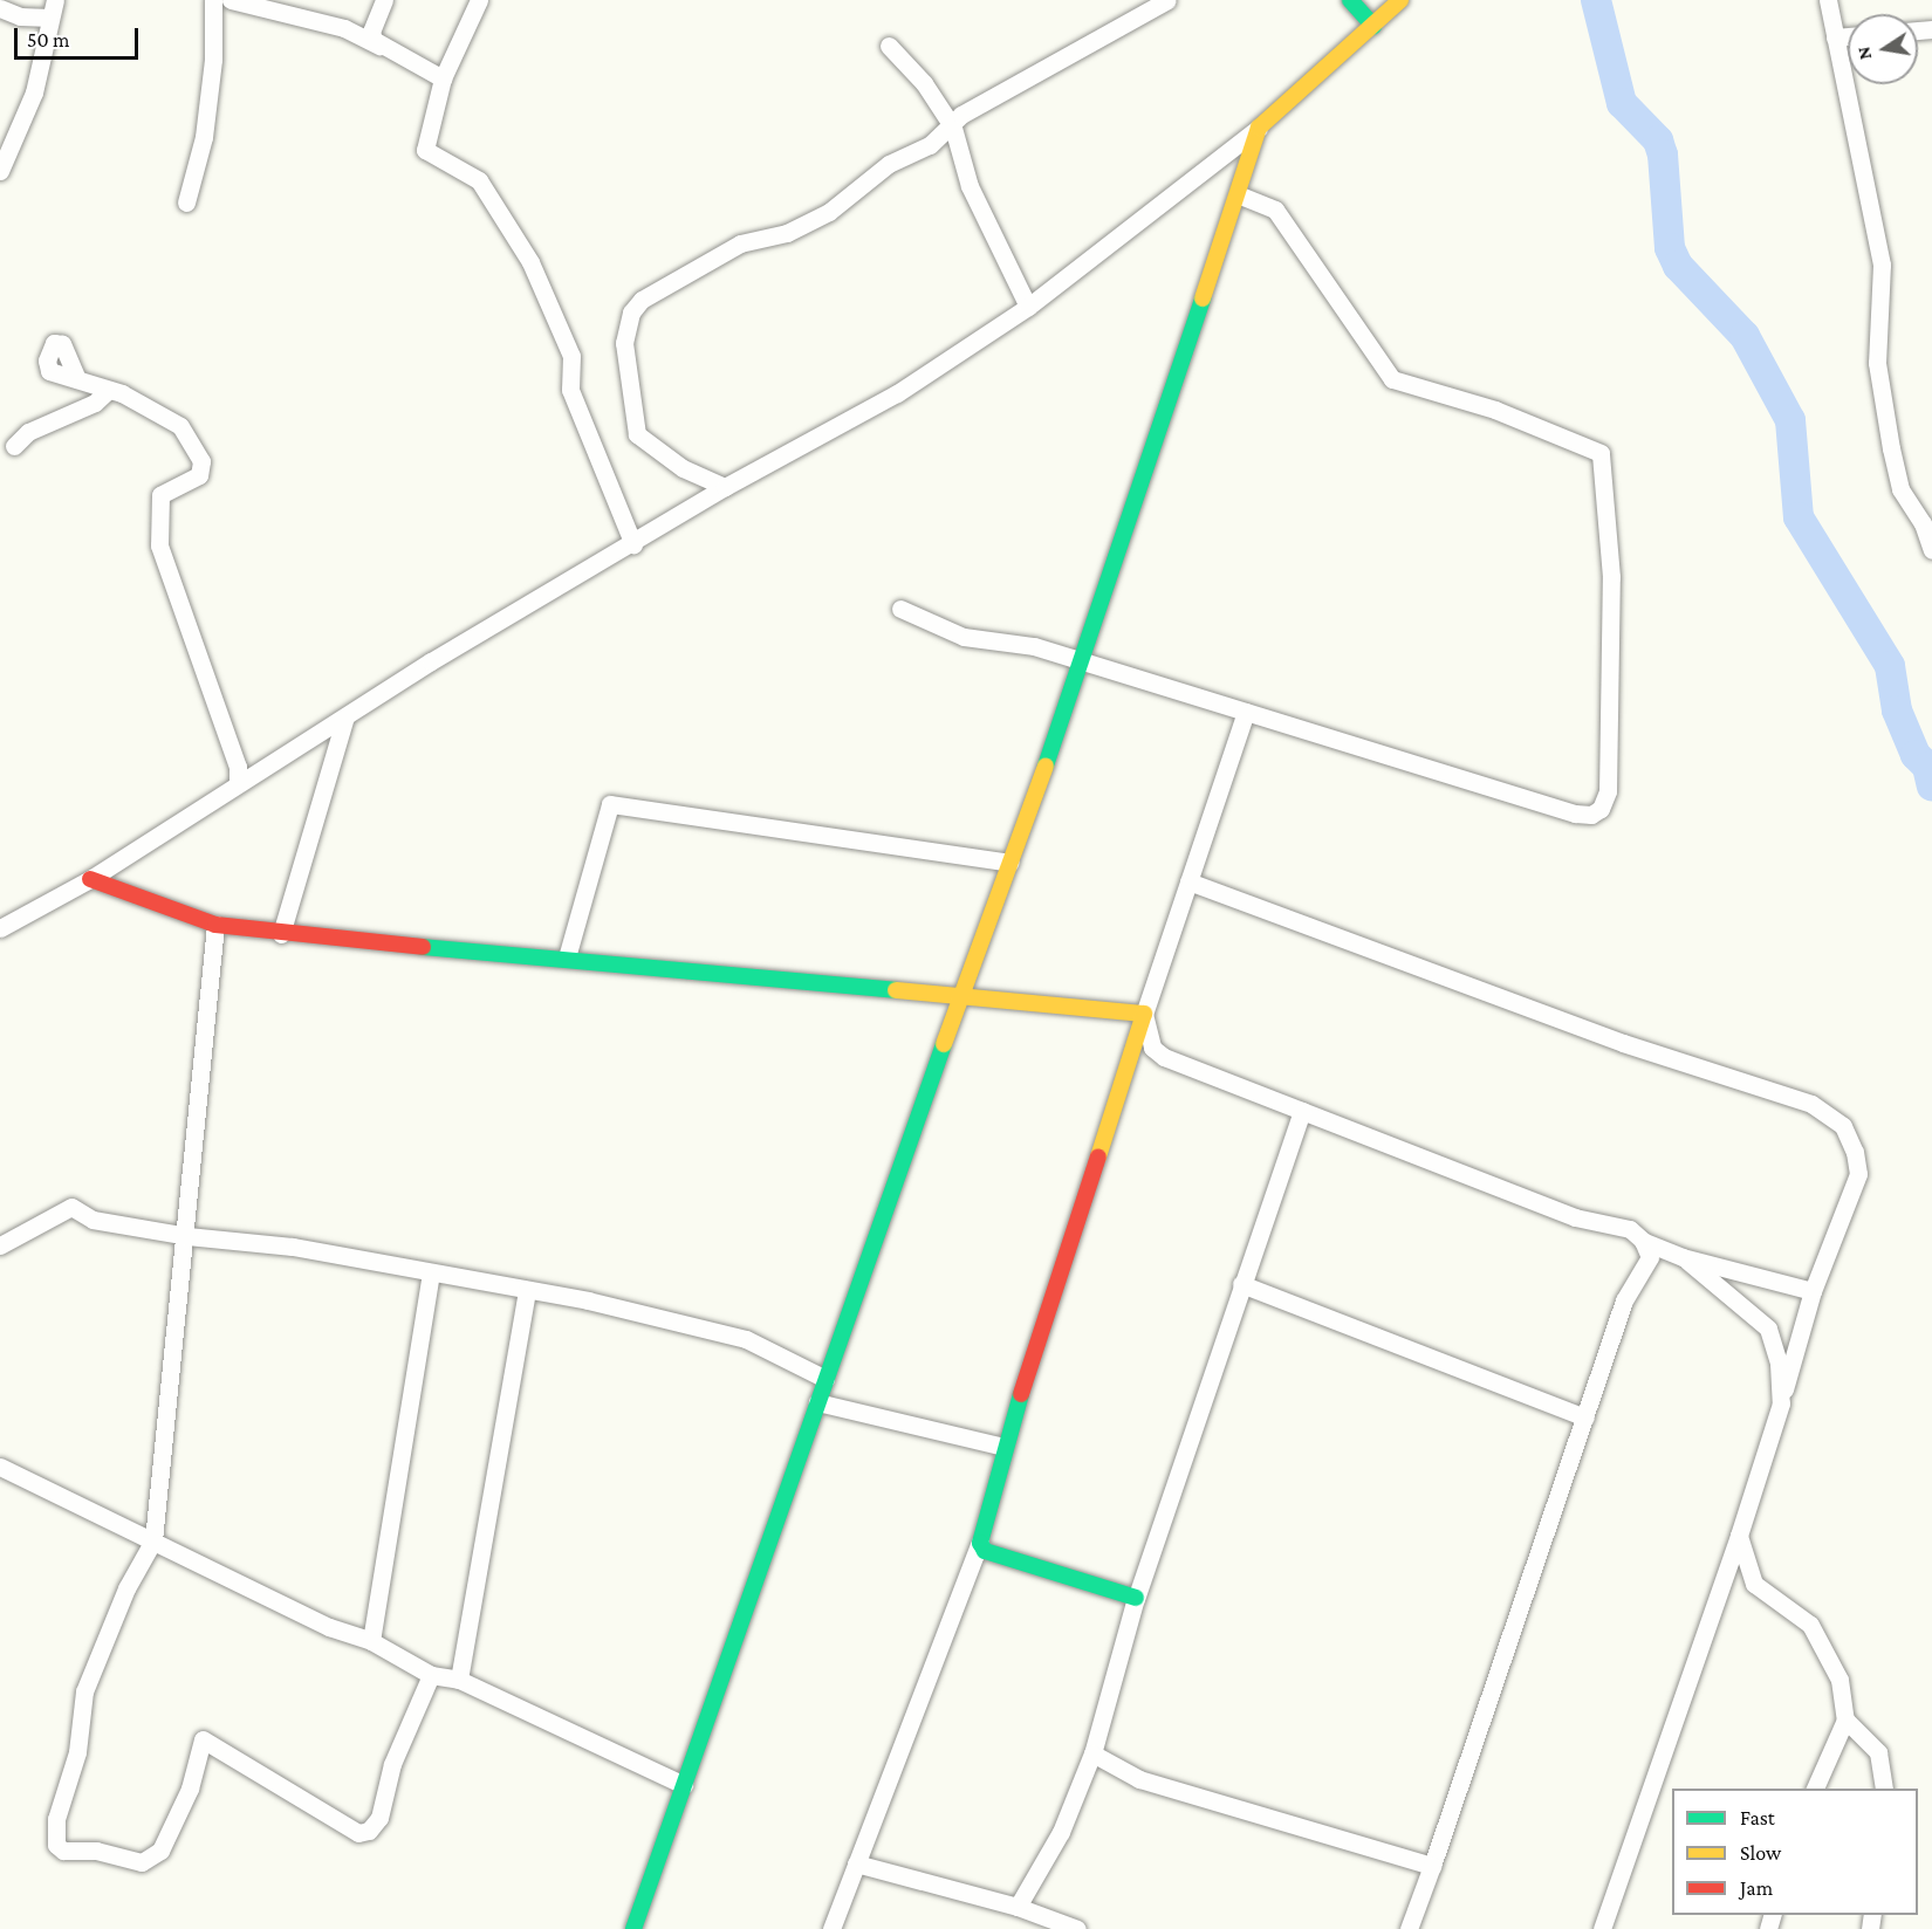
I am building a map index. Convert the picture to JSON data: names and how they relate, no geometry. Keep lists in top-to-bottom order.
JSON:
{
  "legend": ["Fast", "Slow", "Jam"],
  "scale_bar": "50 m",
  "north": "left"
}
